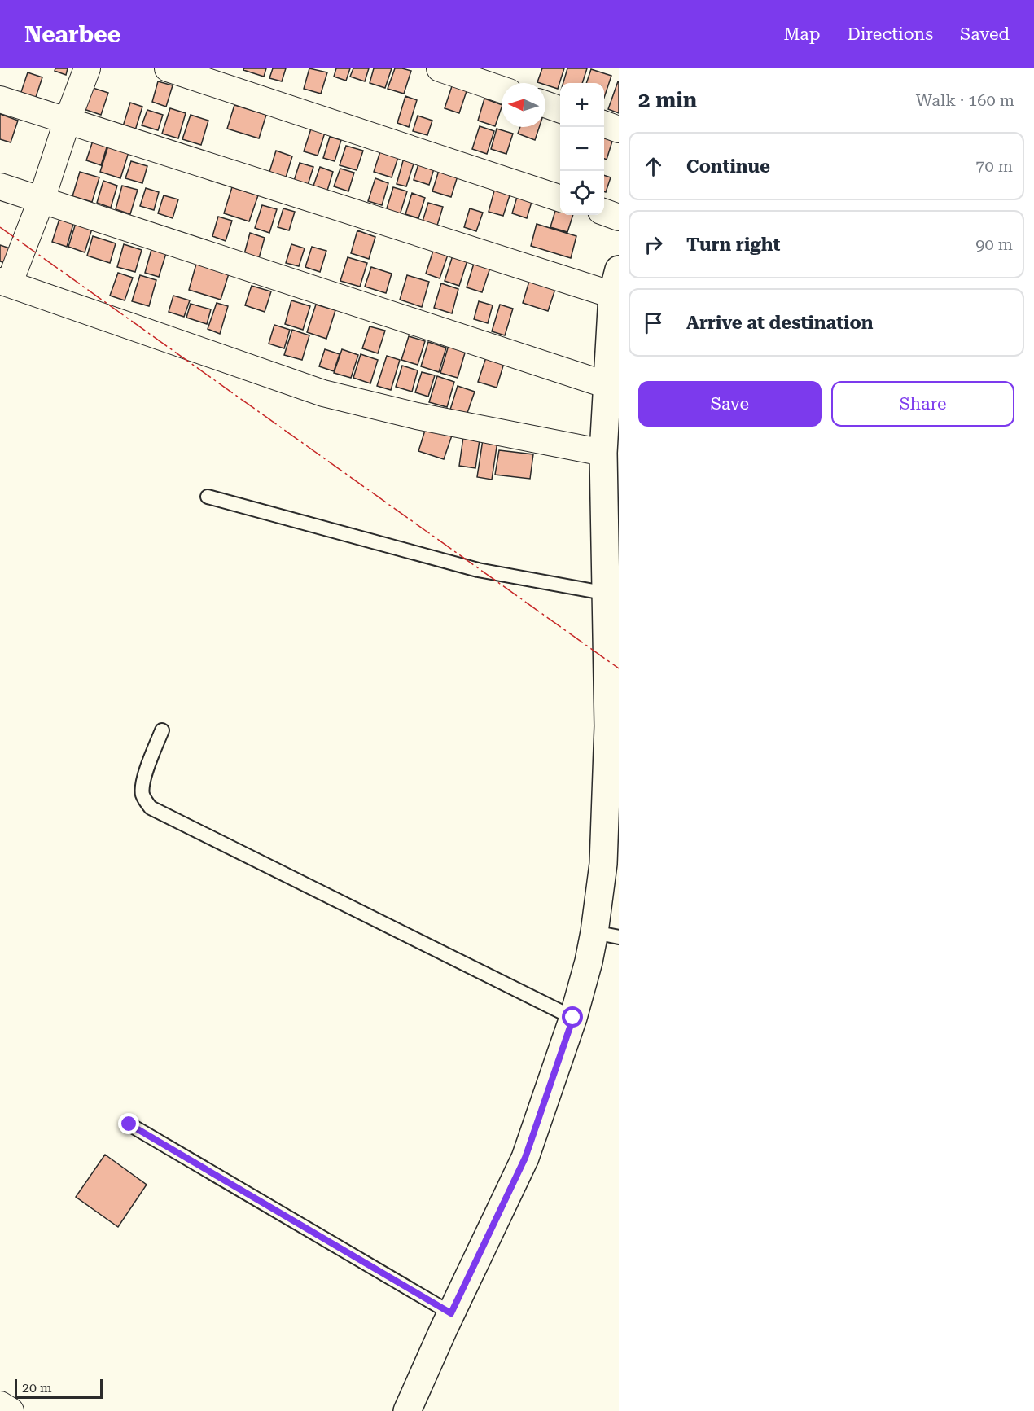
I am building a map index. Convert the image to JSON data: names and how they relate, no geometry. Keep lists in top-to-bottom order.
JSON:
{
  "scale_bar": "20 m",
  "north": "left",
  "page": {
    "header": "Nearbee",
    "nav": ["Map", "Directions", "Saved"],
    "heading": ["2 min", "Walk · 160 m"],
    "map_buttons": ["+", "−"],
    "list": [
      ["Continue", "70 m"],
      ["Turn right", "90 m"],
      "Arrive at destination"
    ],
    "buttons": ["Save", "Share"],
    "scale": "20 m"
  }
}
